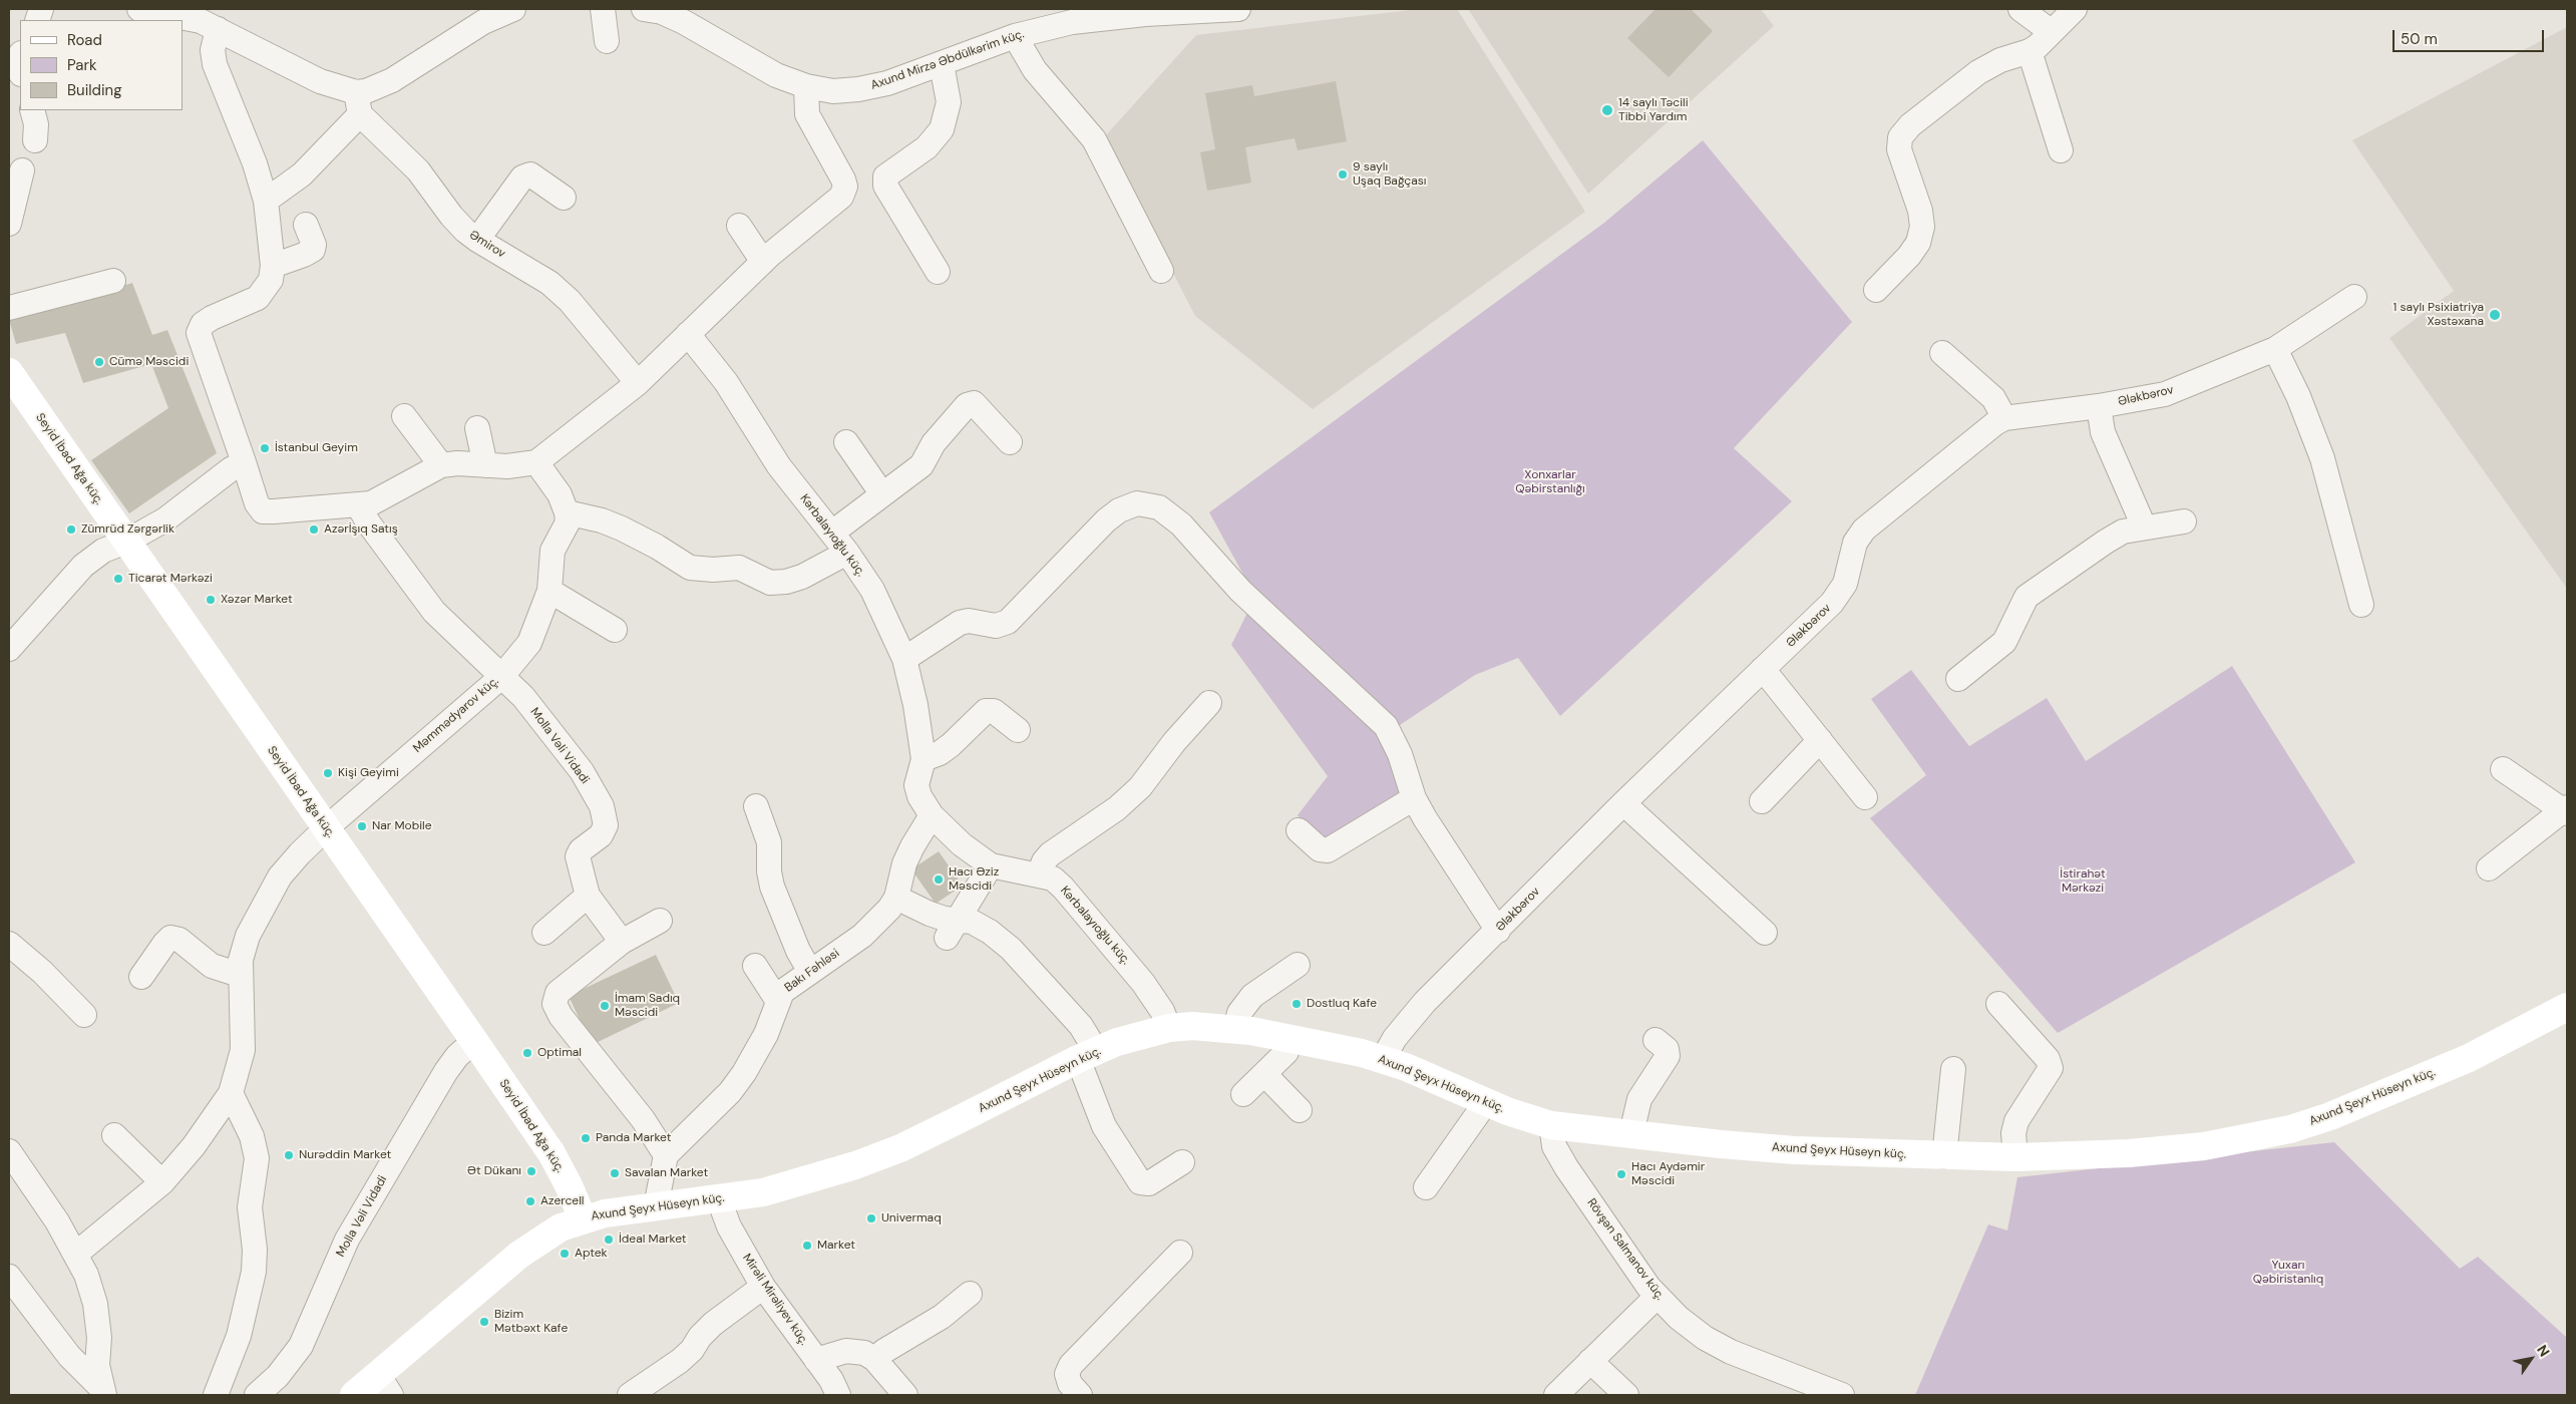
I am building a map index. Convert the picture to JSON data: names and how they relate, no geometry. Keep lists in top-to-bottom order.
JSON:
{
  "streets": {
    "main road": ["Seyid İbad Ağa küç.", "Axund Şeyx Hüseyn küç."],
    "street": [
      "Axund Mirzə Əbdülkərim küç.",
      "Əmirov",
      "Ələkbərov",
      "Kərbalayıoğlu küç.",
      "Məmmədyarov küç.",
      "Molla Vəli Vidadi",
      "Bakı Fəhləsi",
      "Rövşən Salmanov küç.",
      "Mirəli Mirəliyev küç."
    ]
  },
  "crossings": [
    ["Ələkbərov", "Axund Şeyx Hüseyn küç."],
    ["Seyid İbad Ağa küç.", "Məmmədyarov küç."],
    ["Seyid İbad Ağa küç.", "Molla Vəli Vidadi"],
    ["Seyid İbad Ağa küç.", "Axund Şeyx Hüseyn küç."],
    ["Kərbalayıoğlu küç.", "Bakı Fəhləsi"],
    ["Kərbalayıoğlu küç.", "Axund Şeyx Hüseyn küç."],
    ["Məmmədyarov küç.", "Molla Vəli Vidadi"],
    ["Axund Şeyx Hüseyn küç.", "Rövşən Salmanov küç."],
    ["Axund Şeyx Hüseyn küç.", "Mirəli Mirəliyev küç."]
  ],
  "parks": ["Xonxarlar Qəbirstanlığı", "İstirahət Mərkəzi", "Yuxarı Qəbiristanlıq"],
  "places": [
    "14 saylı Təcili Tibbi Yardım",
    "9 saylı Uşaq Bağçası",
    "1 saylı Psixiatriya Xəstəxana",
    "Cümə Məscidi",
    "İstanbul Geyim",
    "Zümrüd Zərgərlik",
    "Azərİşıq Satış",
    "Ticarət Mərkəzi",
    "Xəzər Market",
    "Kişi Geyimi",
    "Nar Mobile",
    "Hacı Əziz Məscidi",
    "Dostluq Kafe",
    "İmam Sadıq Məscidi",
    "Optimal",
    "Panda Market",
    "Nurəddin Market",
    "Ət Dükanı",
    "Savalan Market",
    "Hacı Aydəmir Məscidi",
    "Azercell",
    "Univermaq",
    "İdeal Market",
    "Market",
    "Aptek",
    "Bizim Mətbəxt Kafe"
  ],
  "legend": ["Road", "Park", "Building"],
  "scale_bar": "50 m",
  "north": "top right"
}
